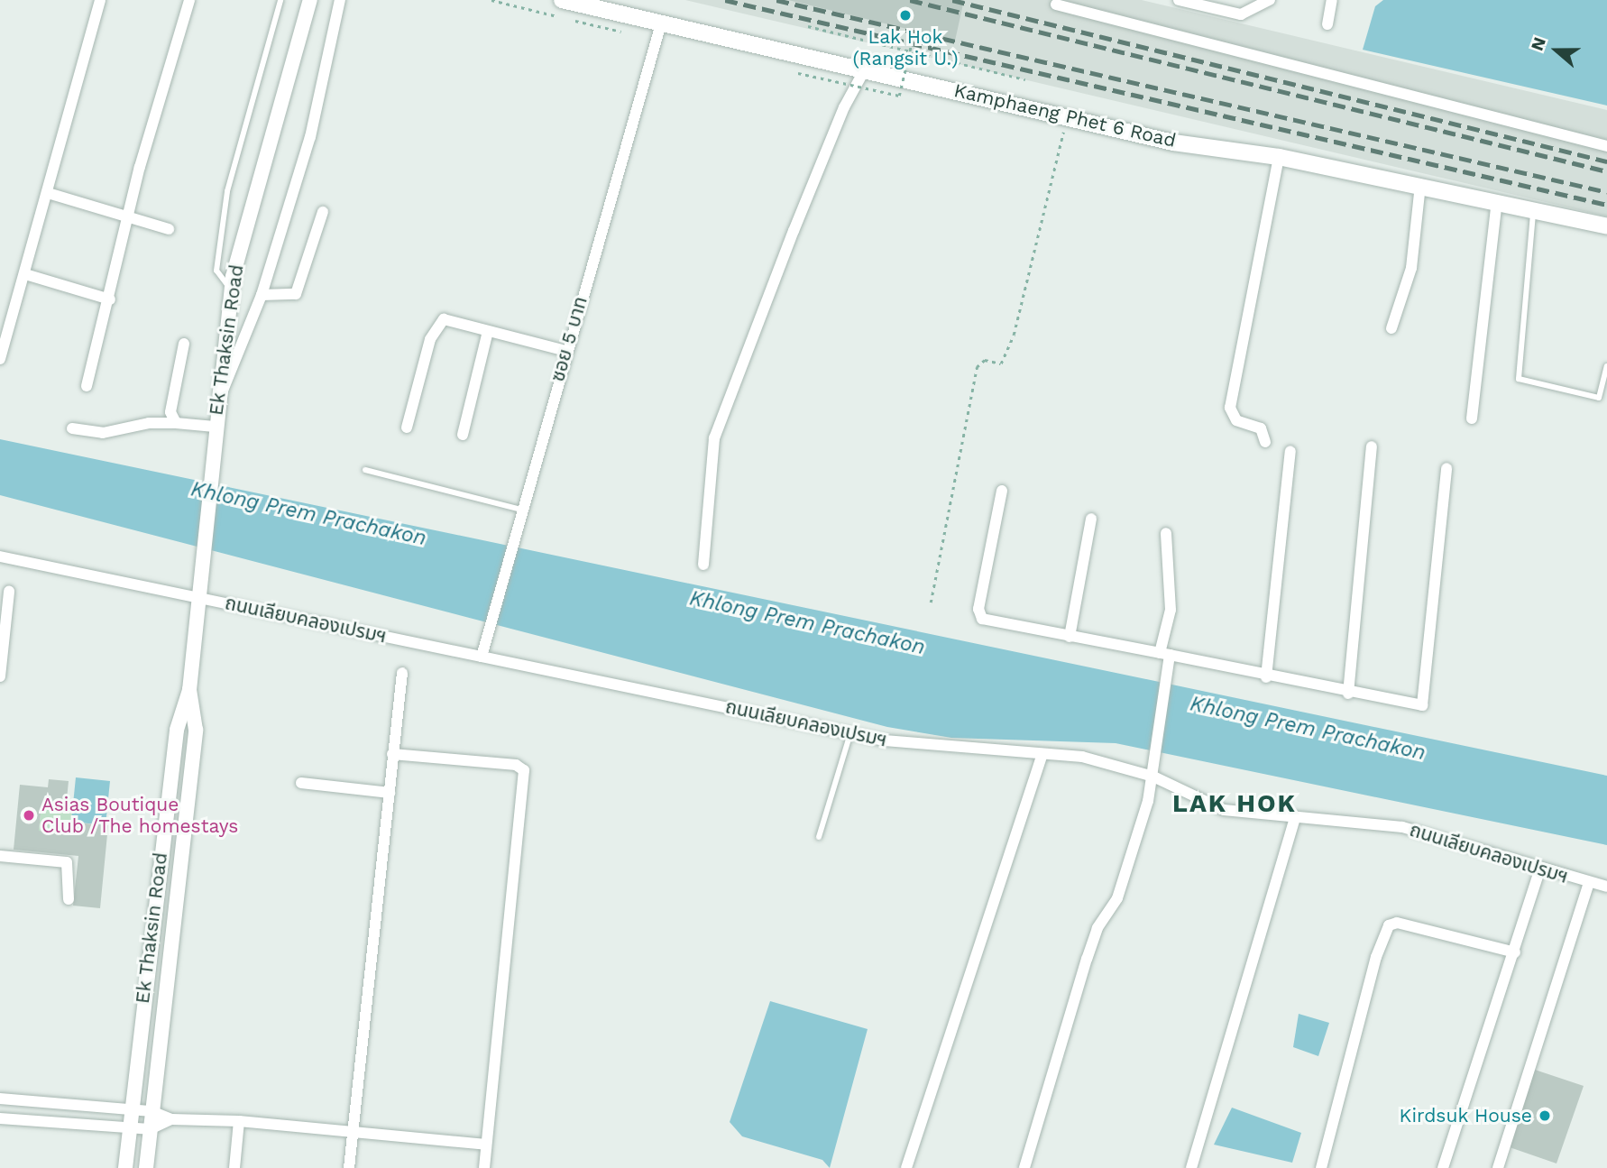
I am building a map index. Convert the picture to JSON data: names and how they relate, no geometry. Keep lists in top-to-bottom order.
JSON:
{
  "streets": {
    "main road": ["Kamphaeng Phet 6 Road"],
    "street": ["ซอย 5 บาท", "Ek Thaksin Road", "ถนนเลียบคลองเปรมฯ"]
  },
  "crossings": [
    ["Kamphaeng Phet 6 Road", "ซอย 5 บาท"],
    ["ซอย 5 บาท", "ถนนเลียบคลองเปรมฯ"],
    ["Ek Thaksin Road", "ถนนเลียบคลองเปรมฯ"]
  ],
  "districts": ["LAK HOK"],
  "water": ["Khlong Prem Prachakon"],
  "places": ["Lak Hok (Rangsit U.)", "Asias Boutique Club /The homestays", "Kirdsuk House"],
  "north": "left"
}
